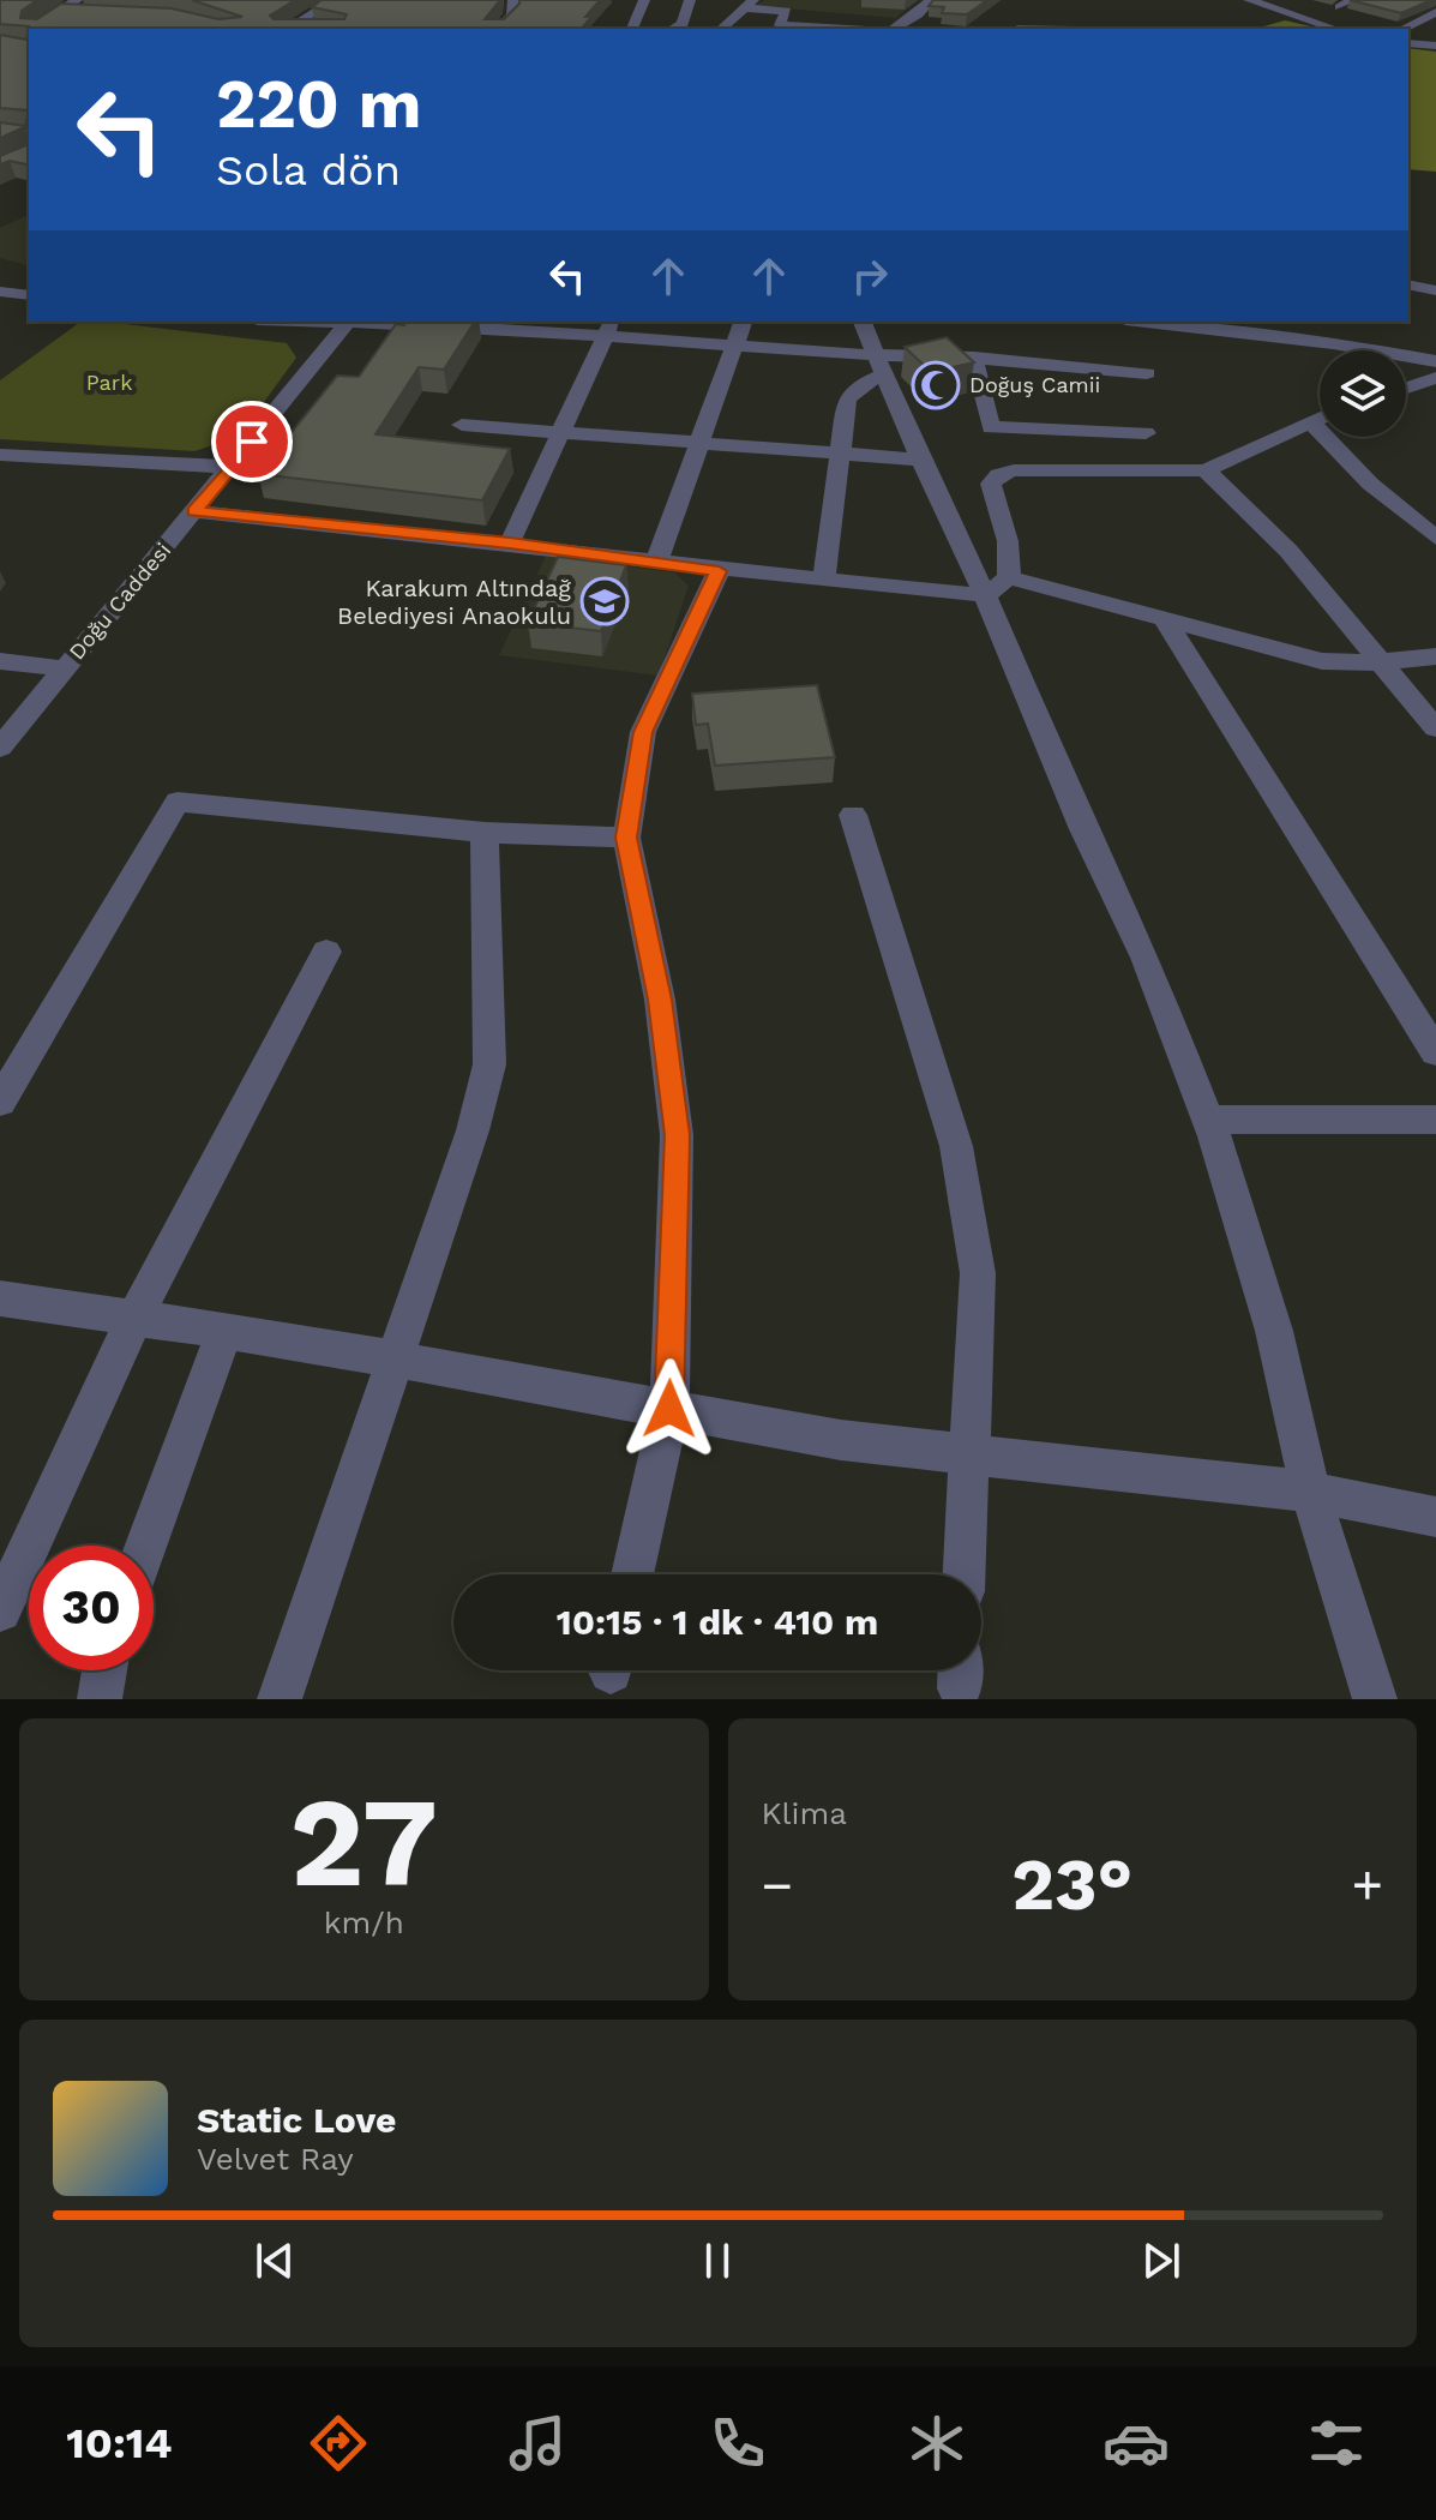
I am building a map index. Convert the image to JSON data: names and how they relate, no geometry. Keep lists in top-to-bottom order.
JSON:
{
  "streets": {
    "street": ["Doğu Caddesi"]
  },
  "parks": ["Park"],
  "places": {
    "mosque": ["Doğuş Camii"],
    "school or university": ["Karakum Altındağ Belediyesi Anaokulu"]
  },
  "page": {
    "turn": ["220 m", "Sola dön"],
    "limit": "30",
    "trip": "10:15 · 1 dk · 410 m",
    "tile": [
      ["27", "km/h"],
      "Klima"
    ],
    "heat": ["−", "23°", "+"],
    "song": ["Static Love", "Velvet Ray"],
    "tabs": "10:14"
  }
}
